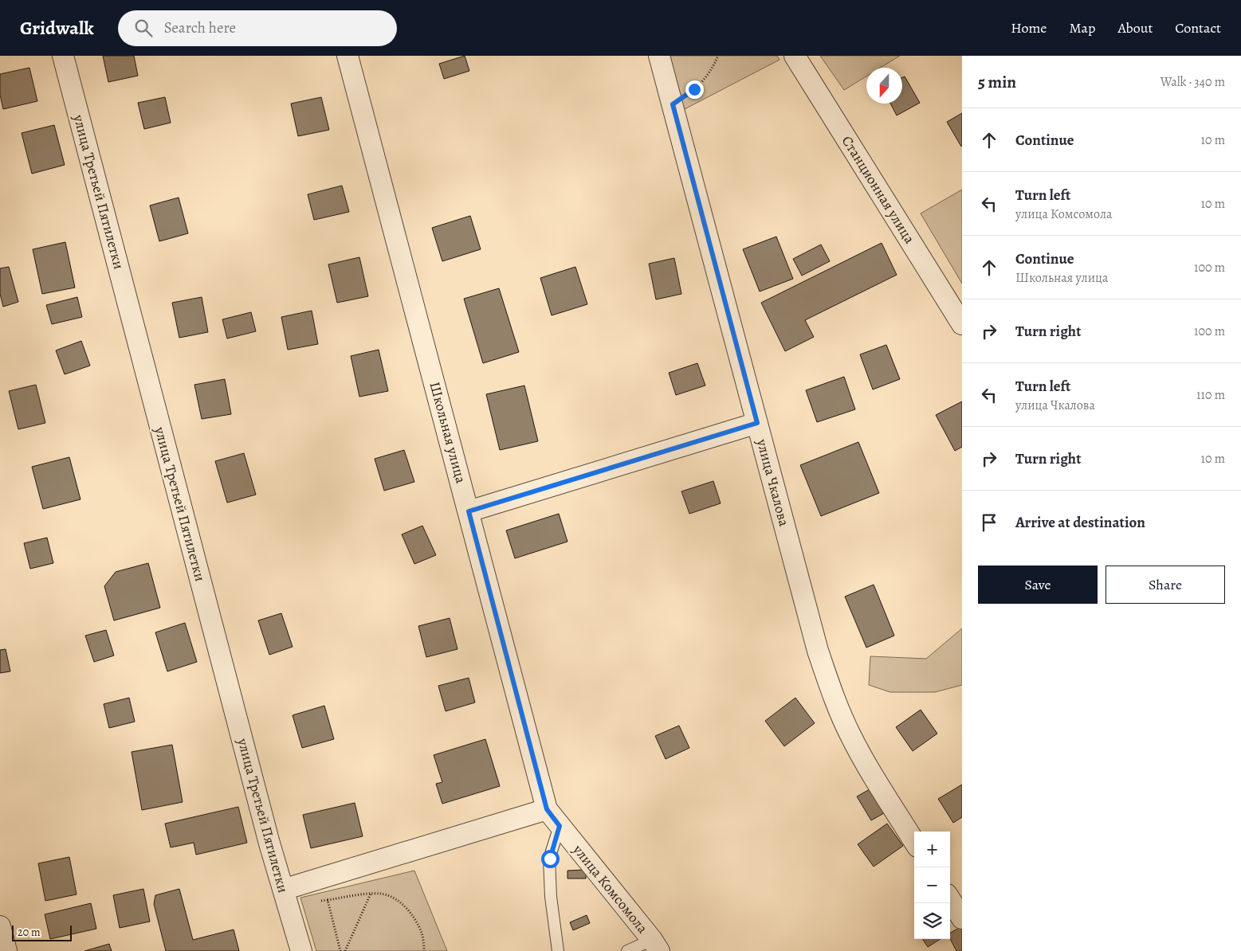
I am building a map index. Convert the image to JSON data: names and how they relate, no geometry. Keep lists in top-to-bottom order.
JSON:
{
  "streets": {
    "street": [
      "Станционная улица",
      "улица Третьей Пятилетки",
      "Школьная улица",
      "улица Чкалова",
      "улица Комсомола"
    ]
  },
  "crossings": [
    ["Школьная улица", "улица Комсомола"]
  ],
  "scale_bar": "20 m",
  "north": "bottom",
  "page": {
    "header": "Gridwalk",
    "search": "Search here",
    "nav": [
      "Home",
      "Map",
      "About",
      "Contact"
    ],
    "heading": ["5 min", "Walk · 340 m"],
    "list": [
      ["Continue", "10 m"],
      ["Turn left", "улица Комсомола", "10 m"],
      ["Continue", "Школьная улица", "100 m"],
      ["Turn right", "100 m"],
      ["Turn left", "улица Чкалова", "110 m"],
      ["Turn right", "10 m"],
      "Arrive at destination"
    ],
    "buttons": ["Save", "Share"],
    "map_buttons": ["+", "−"],
    "scale": "20 m"
  }
}
